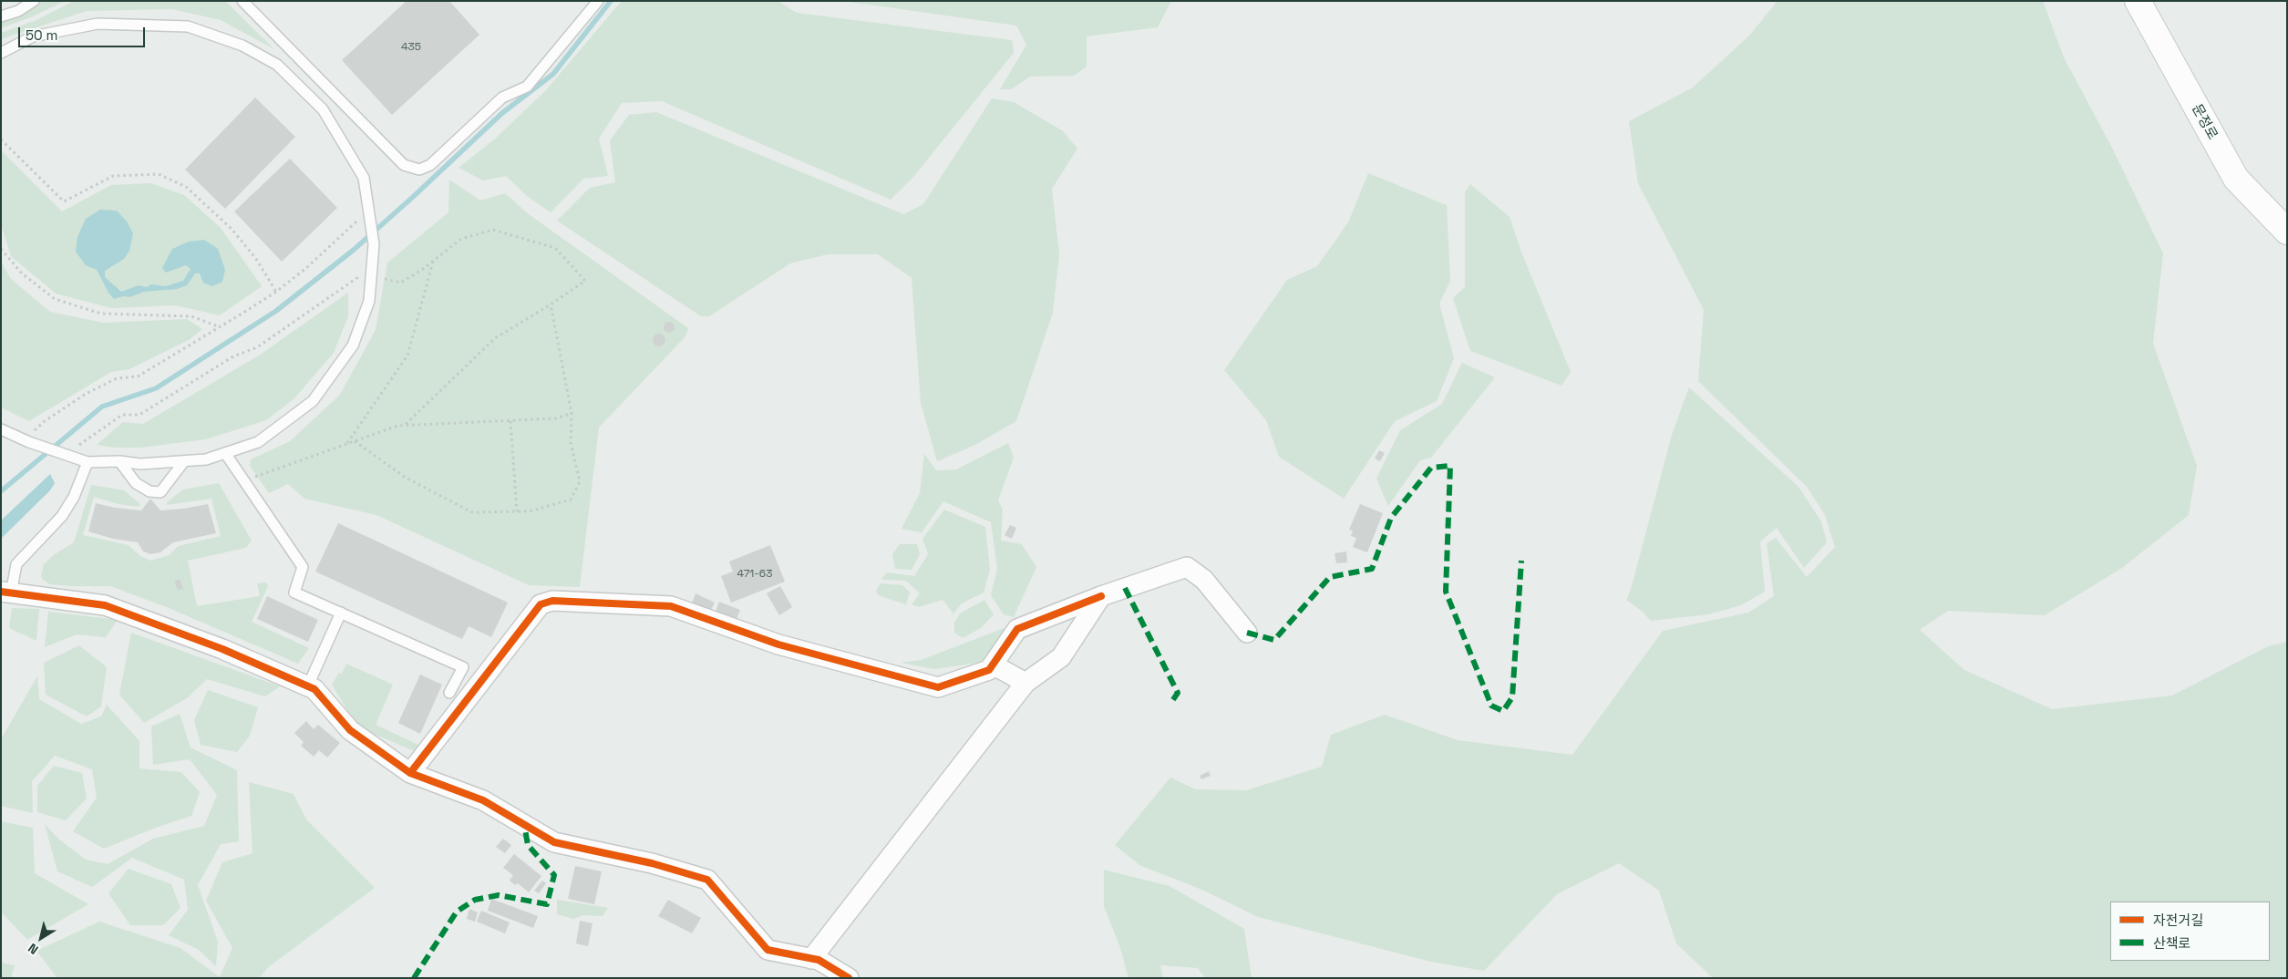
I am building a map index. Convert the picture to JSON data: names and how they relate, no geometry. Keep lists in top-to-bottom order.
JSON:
{
  "streets": {
    "main road": ["문정로"]
  },
  "house_numbers": ["435", "471-63"],
  "legend": ["자전거길", "산책로"],
  "scale_bar": "50 m",
  "north": "bottom left"
}
